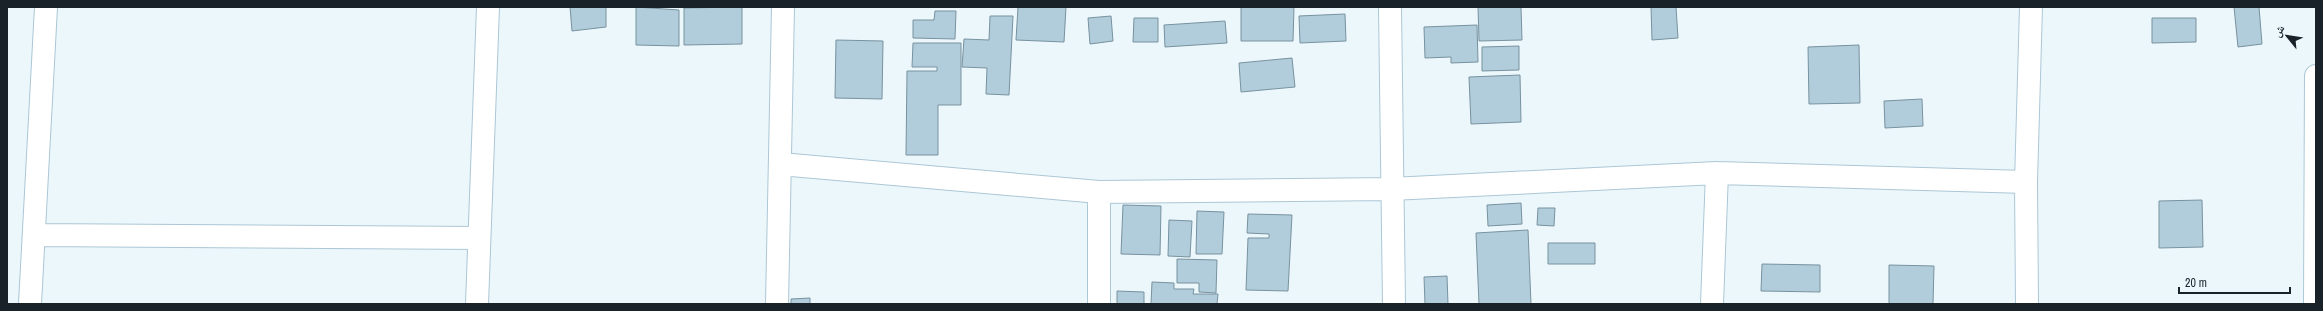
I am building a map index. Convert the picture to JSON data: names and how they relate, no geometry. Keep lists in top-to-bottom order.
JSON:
{
  "scale_bar": "20 m",
  "north": "top left"
}
